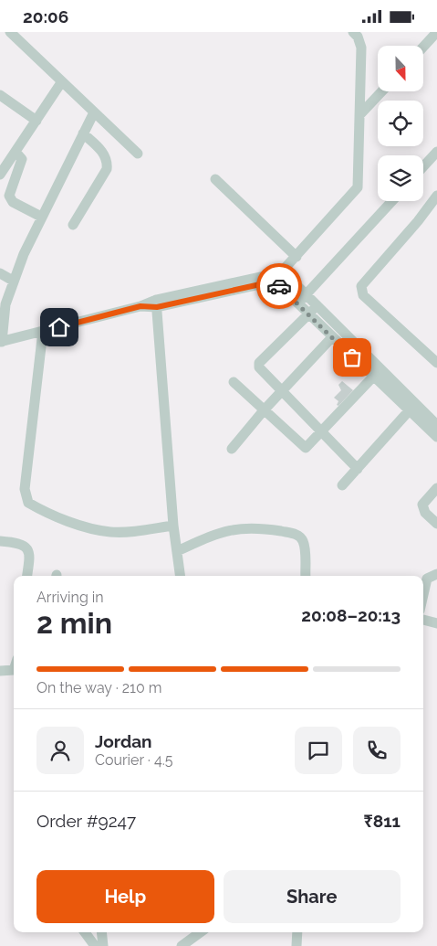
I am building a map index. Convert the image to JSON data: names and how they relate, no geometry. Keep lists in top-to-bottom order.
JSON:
{
  "north": "bottom",
  "page": {
    "status": "20:06",
    "heading": ["2 min", "Arriving in", "20:08–20:13"],
    "panel": [
      "Jordan",
      "Courier · 4.5",
      "Order #9247",
      "₹811"
    ],
    "bar": "On the way · 210 m",
    "buttons": ["Help", "Share"]
  }
}
